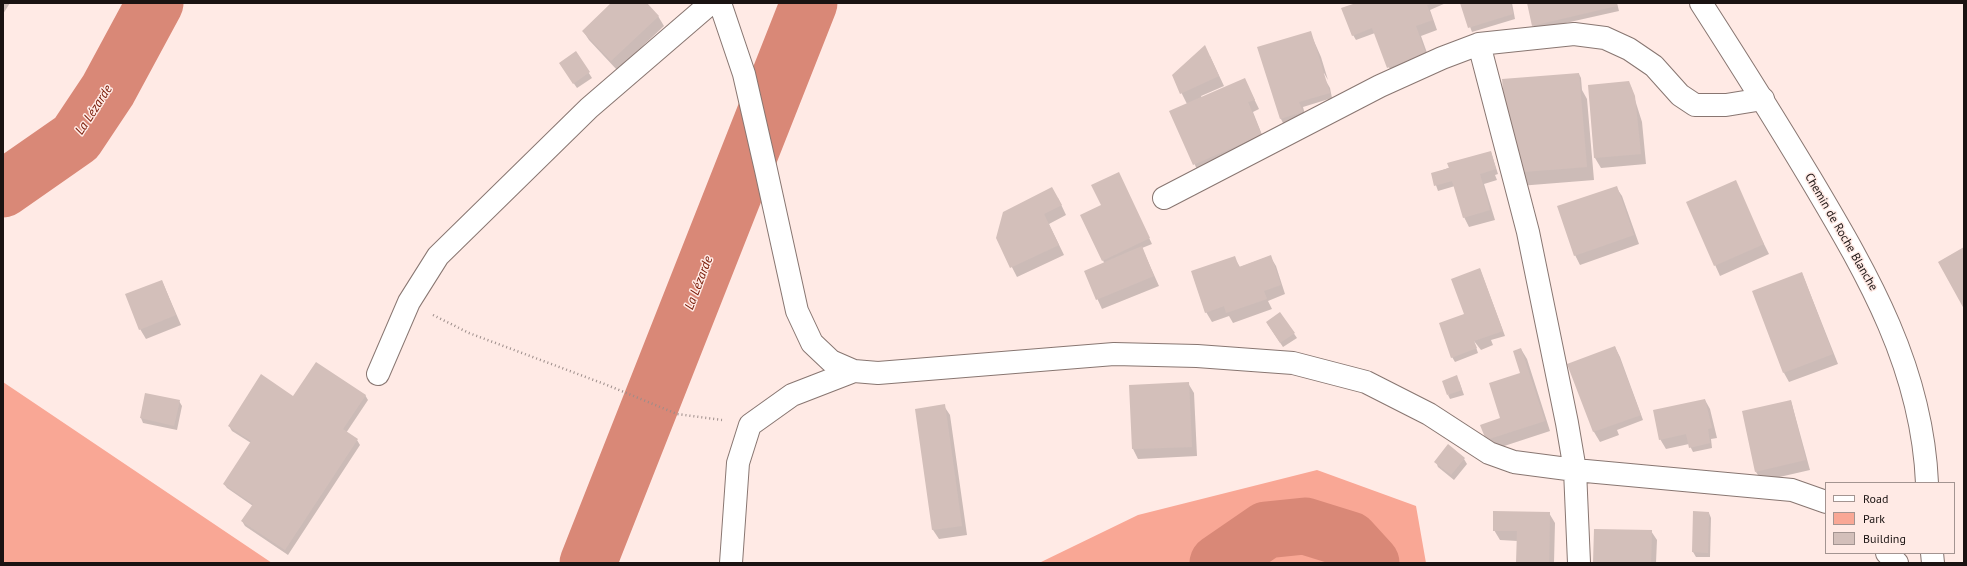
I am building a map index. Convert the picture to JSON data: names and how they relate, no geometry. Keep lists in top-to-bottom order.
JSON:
{
  "streets": {
    "street": ["Chemin de Roche Blanche"]
  },
  "water": ["La Lézarde"],
  "legend": ["Road", "Park", "Building"]
}
